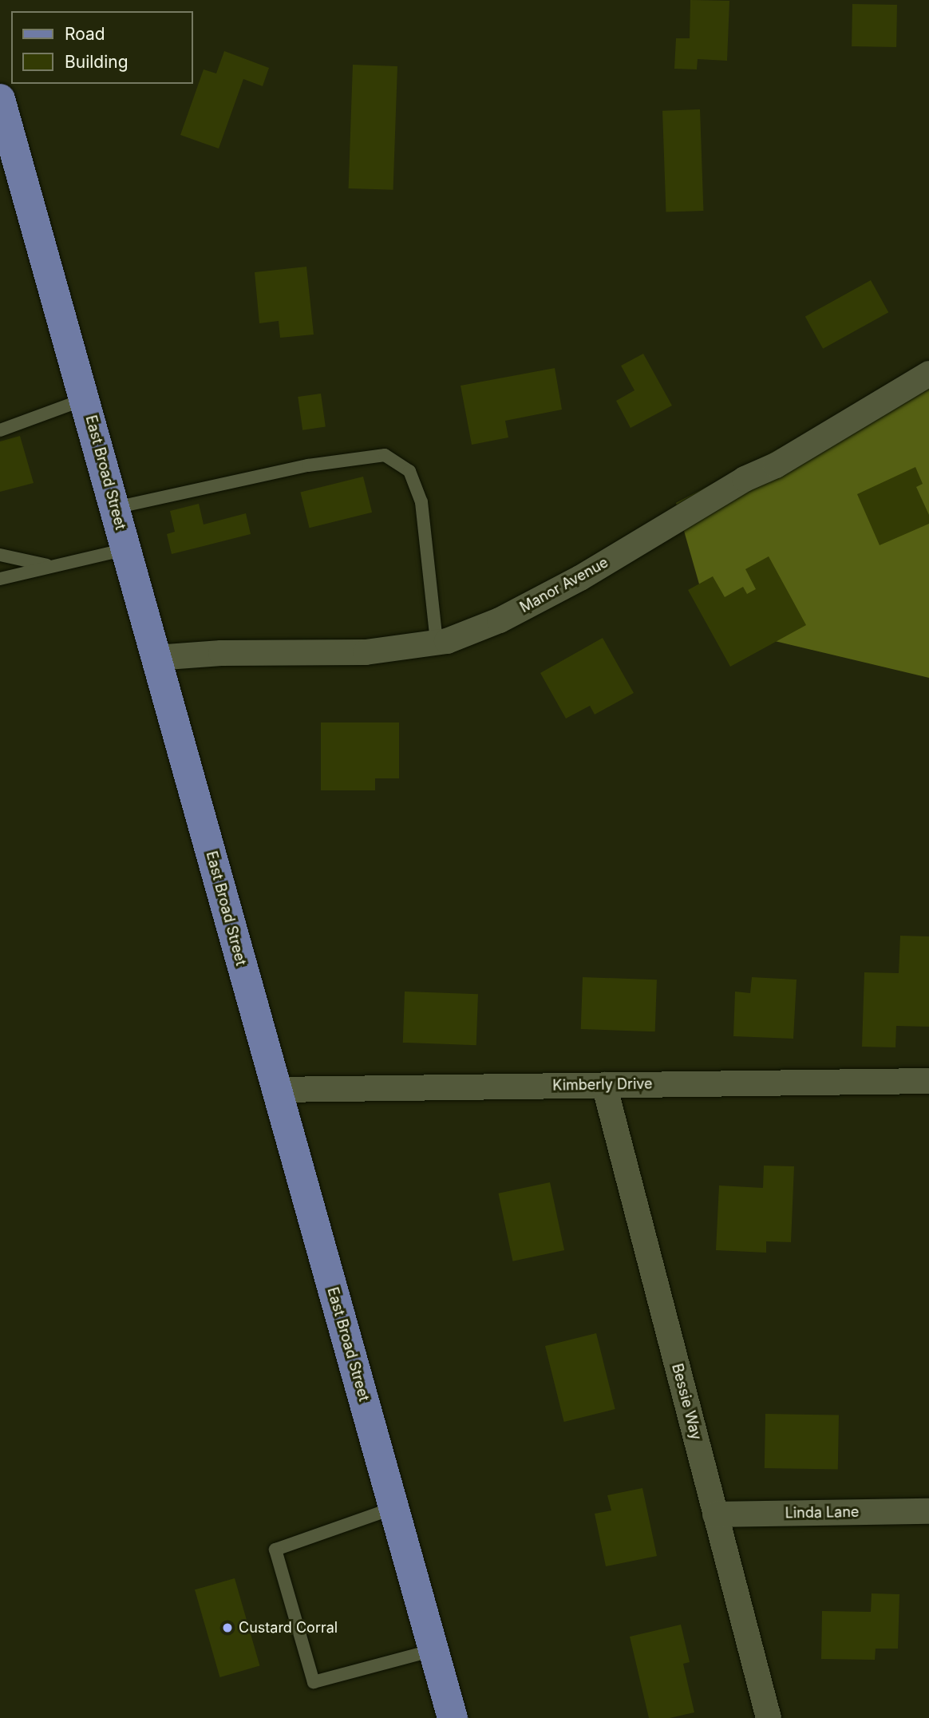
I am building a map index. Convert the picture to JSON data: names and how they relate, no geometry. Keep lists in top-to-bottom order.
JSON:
{
  "streets": {
    "main road": ["East Broad Street"],
    "street": [
      "Manor Avenue",
      "Kimberly Drive",
      "Bessie Way",
      "Linda Lane"
    ]
  },
  "crossings": [
    ["East Broad Street", "Manor Avenue"],
    ["East Broad Street", "Kimberly Drive"],
    ["Kimberly Drive", "Bessie Way"],
    ["Bessie Way", "Linda Lane"]
  ],
  "places": ["Custard Corral"],
  "legend": ["Road", "Building"]
}
